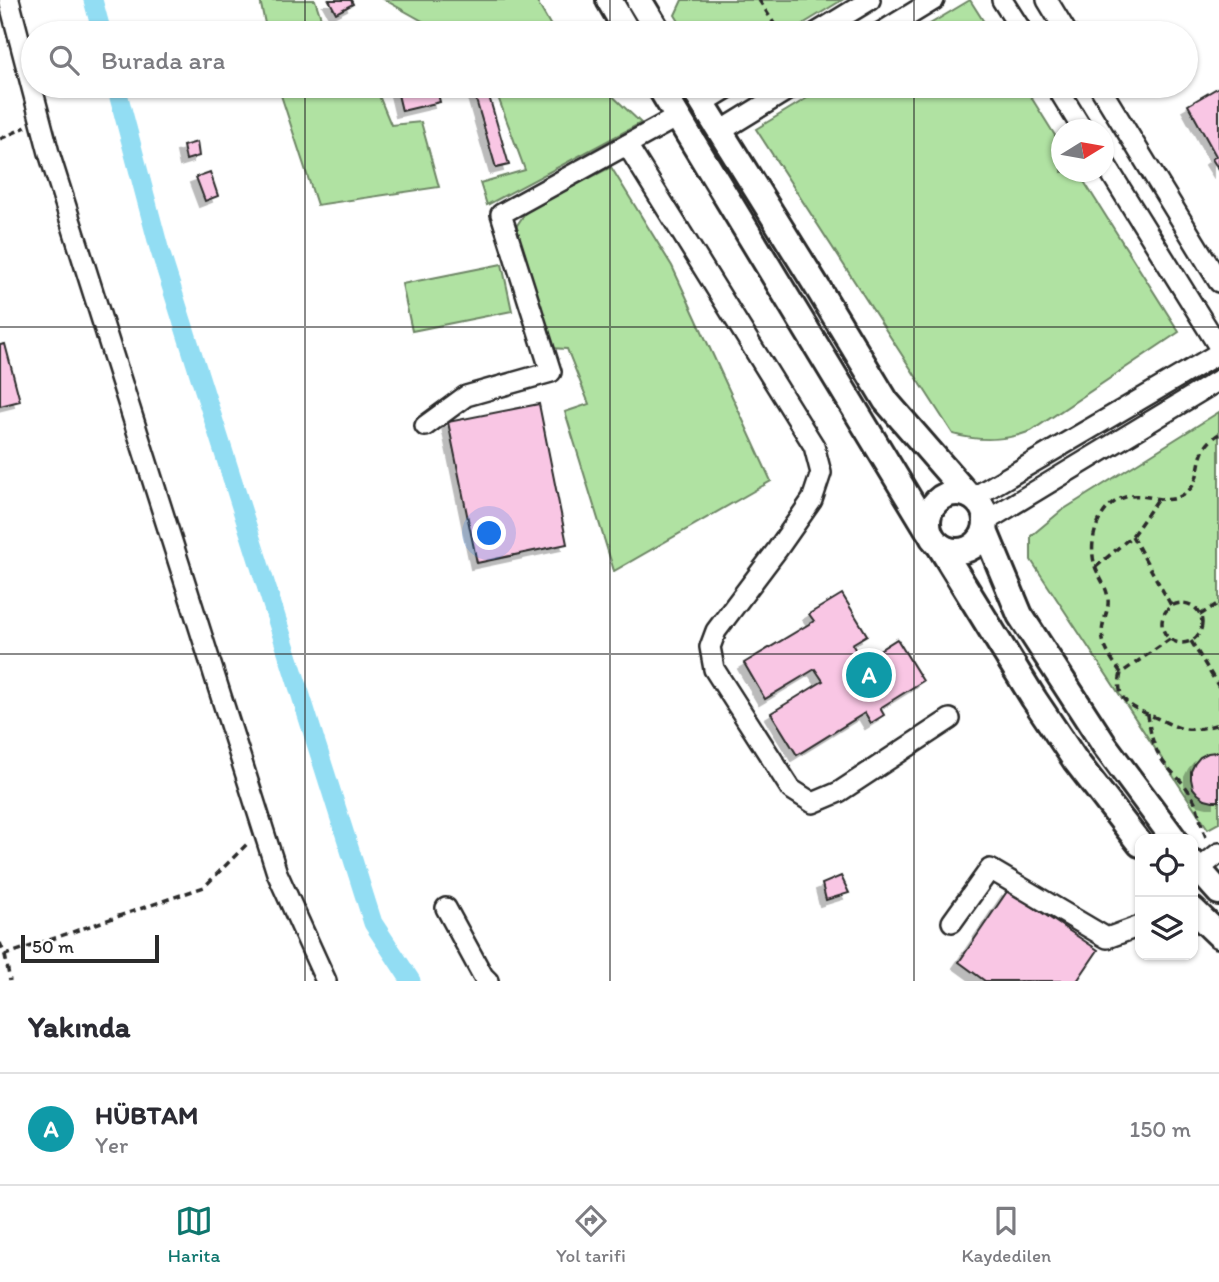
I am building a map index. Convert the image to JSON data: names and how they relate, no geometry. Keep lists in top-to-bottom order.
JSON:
{
  "scale_bar": "50 m",
  "north": "right",
  "page": {
    "search": "Burada ara",
    "pins": "A",
    "scale": "50 m",
    "heading": "Yakında",
    "list": [
      {
        "mark": "A",
        "name": "HÜBTAM",
        "note": "Yer",
        "value": "150 m"
      }
    ],
    "nav": ["Harita", "Yol tarifi", "Kaydedilen"]
  }
}
